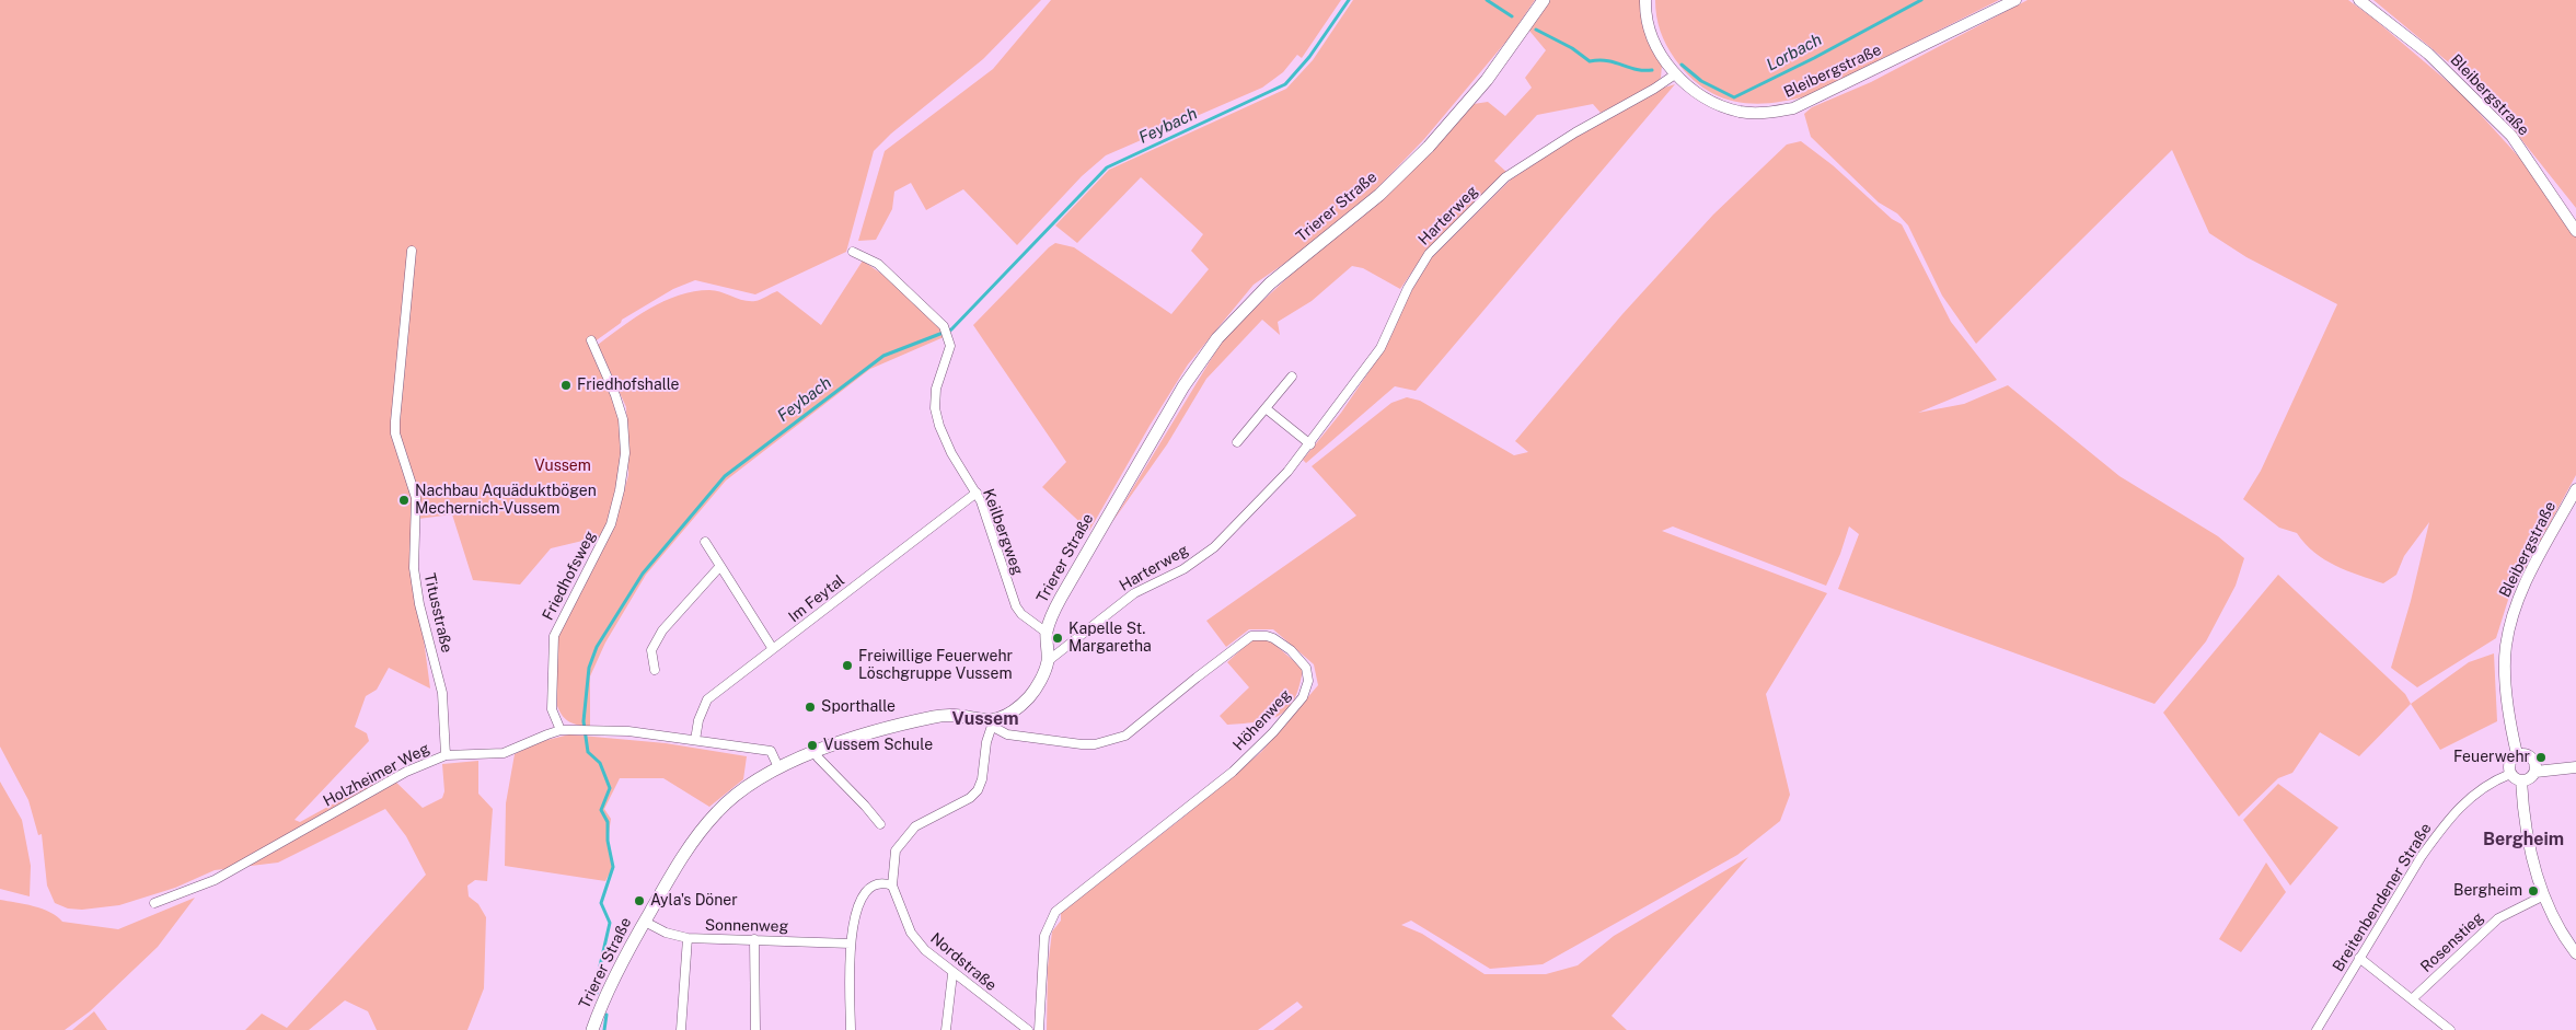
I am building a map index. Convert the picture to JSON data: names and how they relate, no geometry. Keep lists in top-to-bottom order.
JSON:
{
  "streets": {
    "main road": ["Trierer Straße"],
    "street": [
      "Bleibergstraße",
      "Harterweg",
      "Keilbergweg",
      "Friedhofsweg",
      "Im Feytal",
      "Titusstraße",
      "Höhenweg",
      "Holzheimer Weg",
      "Breitenbendener Straße",
      "Sonnenweg",
      "Rosenstieg",
      "Nordstraße"
    ]
  },
  "crossings": [
    ["Bleibergstraße", "Harterweg"],
    ["Bleibergstraße", "Breitenbendener Straße"],
    ["Trierer Straße", "Harterweg"],
    ["Trierer Straße", "Keilbergweg"],
    ["Trierer Straße", "Höhenweg"],
    ["Trierer Straße", "Holzheimer Weg"],
    ["Trierer Straße", "Sonnenweg"],
    ["Trierer Straße", "Nordstraße"],
    ["Keilbergweg", "Im Feytal"],
    ["Friedhofsweg", "Holzheimer Weg"],
    ["Im Feytal", "Holzheimer Weg"],
    ["Titusstraße", "Holzheimer Weg"],
    ["Höhenweg", "Nordstraße"]
  ],
  "districts": ["Vussem", "Bergheim"],
  "water": ["Lorbach", "Feybach"],
  "parks": ["Vussem"],
  "places": [
    "Friedhofshalle",
    "Nachbau Aquäduktbögen Mechernich-Vussem",
    "Kapelle St. Margaretha",
    "Freiwillige Feuerwehr Löschgruppe Vussem",
    "Sporthalle",
    "Vussem Schule",
    "Feuerwehr",
    "Bergheim",
    "Ayla's Döner"
  ]
}
